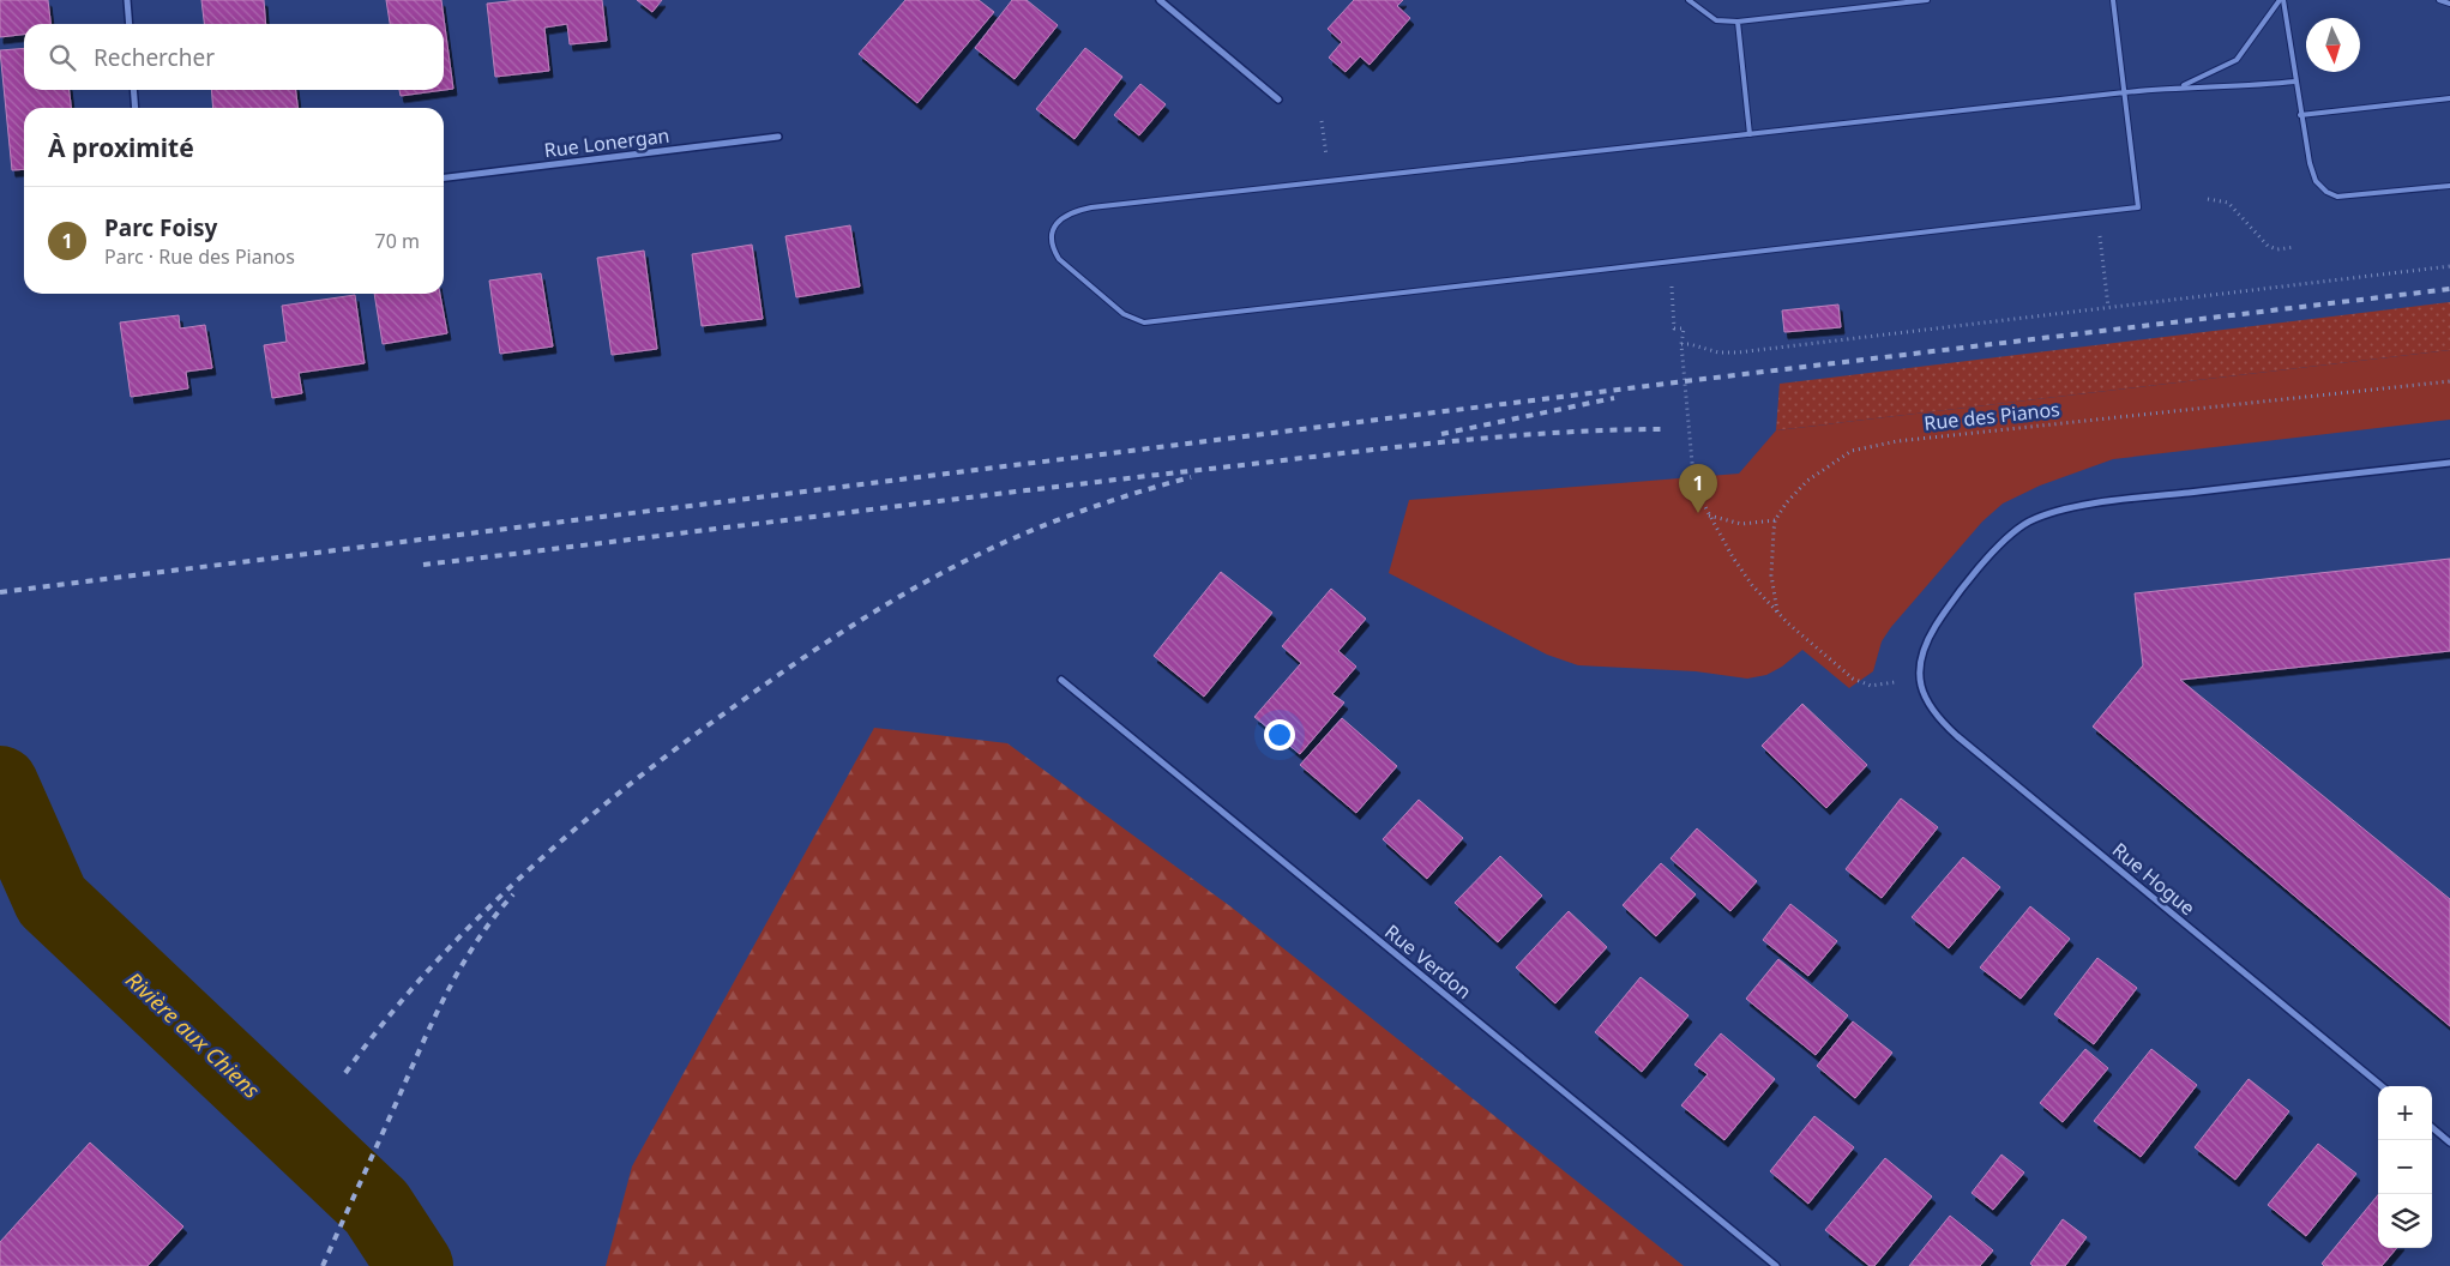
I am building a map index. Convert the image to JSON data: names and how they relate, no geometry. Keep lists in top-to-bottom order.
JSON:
{
  "streets": {
    "street": ["Rue Lonergan", "Rue Hogue", "Rue Verdon"],
    "path": ["Rue des Pianos"]
  },
  "water": ["Rivière aux Chiens"],
  "north": "bottom",
  "page": {
    "search": "Rechercher",
    "heading": "À proximité",
    "list": [
      {
        "mark": "1",
        "name": "Parc Foisy",
        "note": "Parc · Rue des Pianos",
        "value": "70 m"
      }
    ],
    "pins": "1",
    "map_buttons": ["+", "−"]
  }
}
